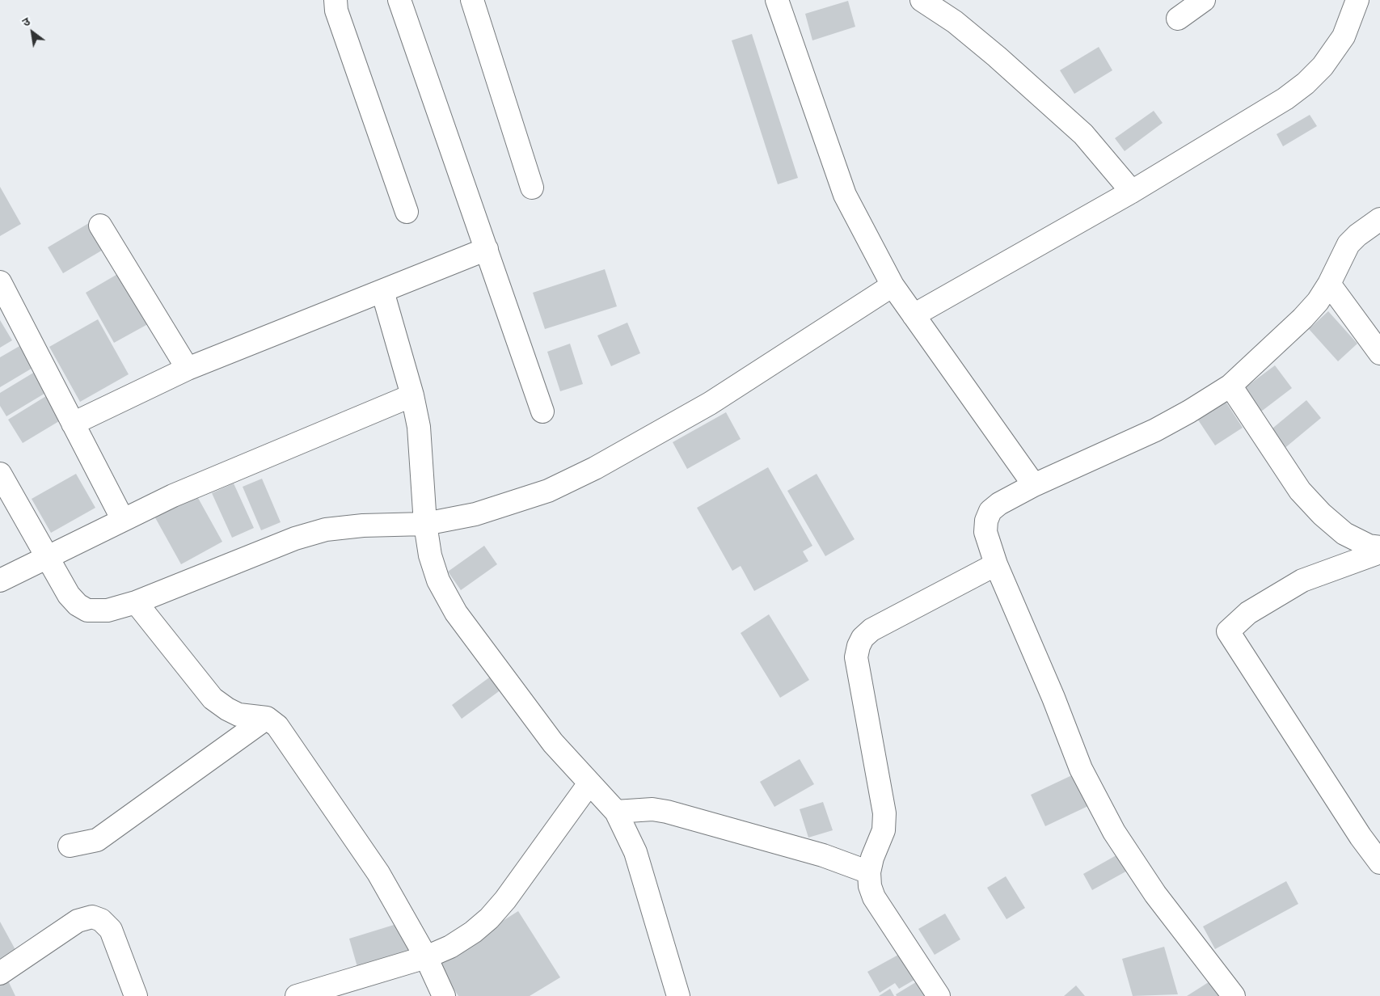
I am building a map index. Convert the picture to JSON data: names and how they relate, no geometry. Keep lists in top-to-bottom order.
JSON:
{
  "north": "top left"
}
